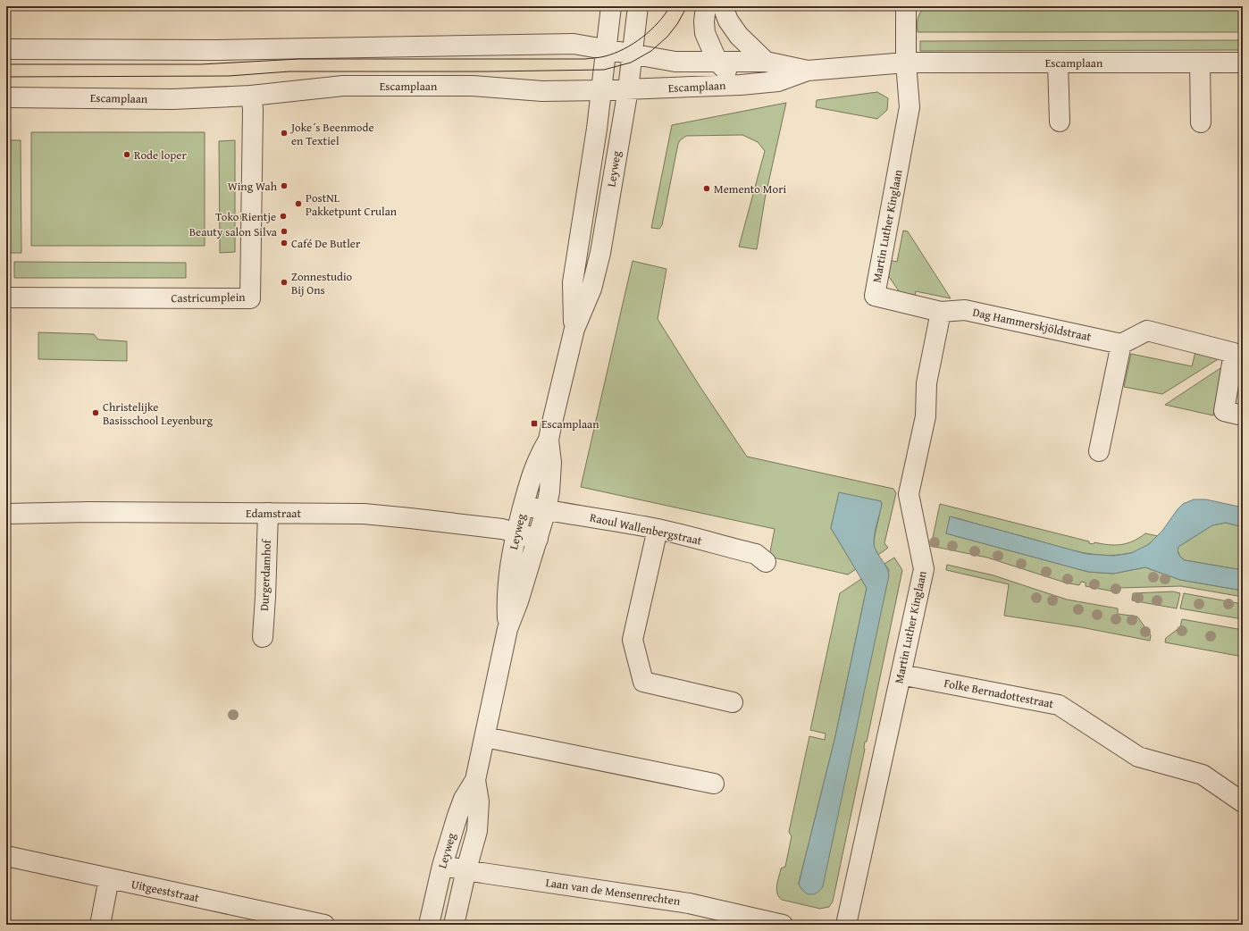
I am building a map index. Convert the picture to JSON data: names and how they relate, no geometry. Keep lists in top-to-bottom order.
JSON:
{
  "streets": {
    "street": [
      "Escamplaan",
      "Leyweg",
      "Martin Luther Kinglaan",
      "Castricumplein",
      "Dag Hammerskjöldstraat",
      "Edamstraat",
      "Raoul Wallenbergstraat",
      "Durgerdamhof",
      "Folke Bernadottestraat",
      "Uitgeeststraat",
      "Laan van de Mensenrechten"
    ]
  },
  "crossings": [
    ["Escamplaan", "Leyweg"],
    ["Escamplaan", "Martin Luther Kinglaan"],
    ["Escamplaan", "Castricumplein"],
    ["Leyweg", "Edamstraat"],
    ["Leyweg", "Raoul Wallenbergstraat"],
    ["Leyweg", "Laan van de Mensenrechten"],
    ["Martin Luther Kinglaan", "Dag Hammerskjöldstraat"],
    ["Martin Luther Kinglaan", "Folke Bernadottestraat"],
    ["Edamstraat", "Durgerdamhof"]
  ],
  "places": {
    "other": [
      "Joke´s Beenmode en Textiel",
      "Rode loper",
      "Wing Wah",
      "Memento Mori",
      "PostNL Pakketpunt Crulan",
      "Toko Rientje",
      "Beauty salon Silva",
      "Café De Butler",
      "Zonnestudio Bij Ons",
      "Christelijke Basisschool Leyenburg"
    ],
    "transit": ["Escamplaan"]
  }
}
